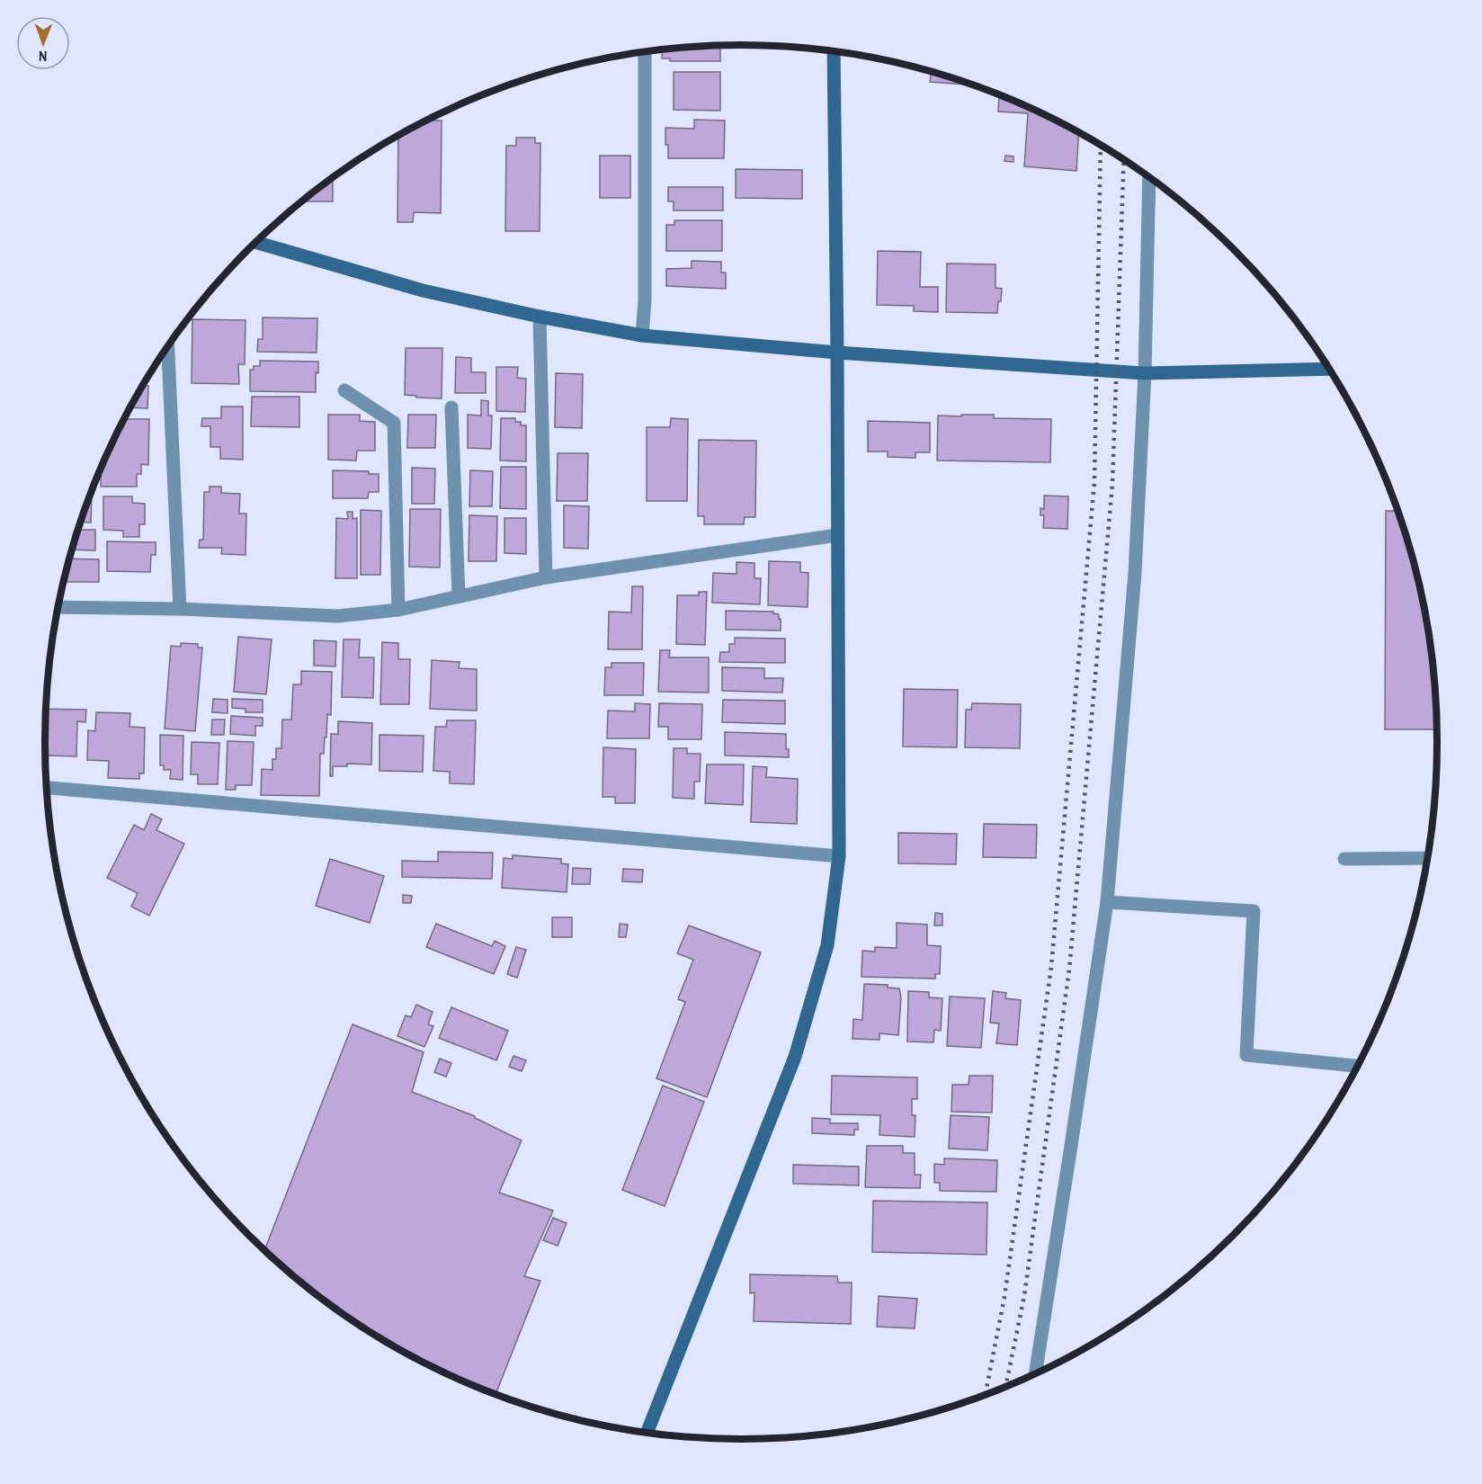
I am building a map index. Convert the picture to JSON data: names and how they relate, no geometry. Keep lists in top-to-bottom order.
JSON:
{
  "north": "bottom"
}
